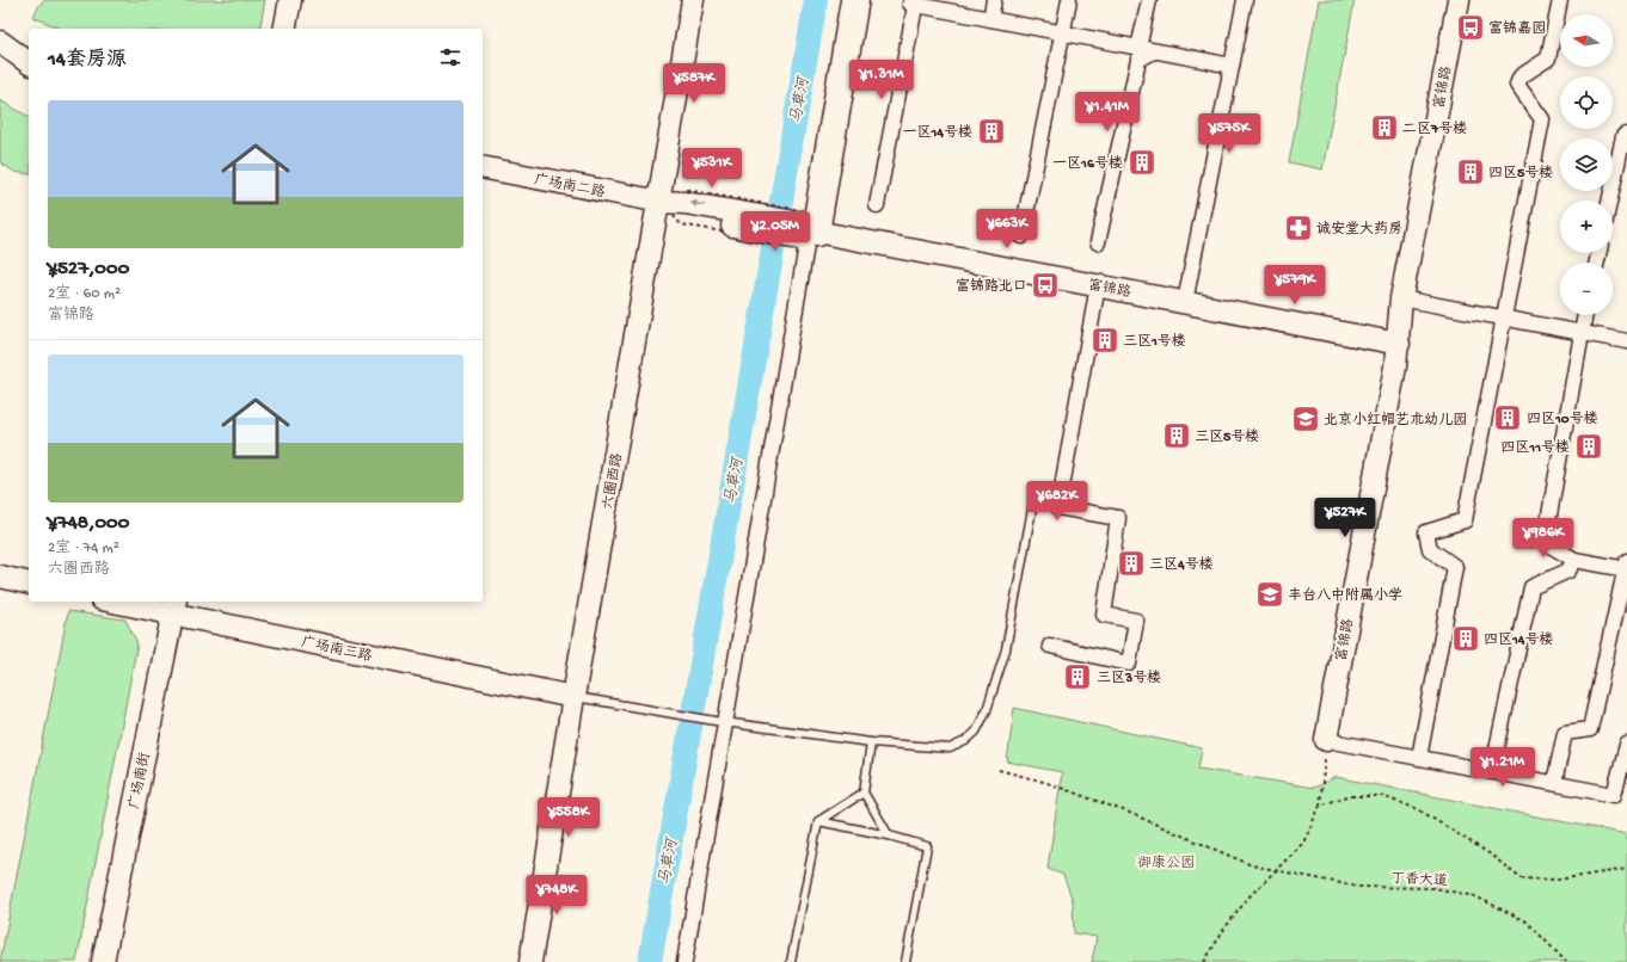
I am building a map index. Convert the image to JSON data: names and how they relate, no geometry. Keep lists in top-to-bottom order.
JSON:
{
  "streets": {
    "street": [
      "富锦路",
      "广场南二路",
      "六圈西路",
      "广场南三路",
      "广场南街"
    ],
    "path": ["丁香大道"]
  },
  "crossings": [
    ["富锦路", "广场南二路"],
    ["富锦路", "六圈西路"],
    ["广场南二路", "六圈西路"],
    ["六圈西路", "广场南三路"],
    ["广场南三路", "广场南街"]
  ],
  "water": ["马草河"],
  "parks": ["御康公园"],
  "places": {
    "bus stop": ["富锦嘉园", "富锦路北口"],
    "building": [
      "二区7号楼",
      "一区14号楼",
      "一区16号楼",
      "四区5号楼",
      "三区1号楼",
      "四区10号楼",
      "三区5号楼",
      "四区11号楼",
      "三区4号楼",
      "四区14号楼",
      "三区3号楼"
    ],
    "pharmacy": ["诚安堂大药房"],
    "school or university": ["北京小红帽艺术幼儿园", "丰台八中附属小学"]
  },
  "north": "left",
  "page": {
    "map_buttons": ["+", "−"],
    "heading": "14套房源",
    "price": [
      "¥1.31M",
      "¥587K",
      "¥1.41M",
      "¥575K",
      "¥531K",
      "¥663K",
      "¥2.05M",
      "¥579K",
      "¥682K",
      "¥527K",
      "¥986K",
      "¥1.21M",
      "¥558K",
      "¥748K"
    ],
    "list": [
      {
        "name": "¥527,000",
        "note": "2室 · 60 m² · 富锦路"
      },
      {
        "name": "¥748,000",
        "note": "2室 · 74 m² · 六圈西路"
      }
    ]
  }
}
